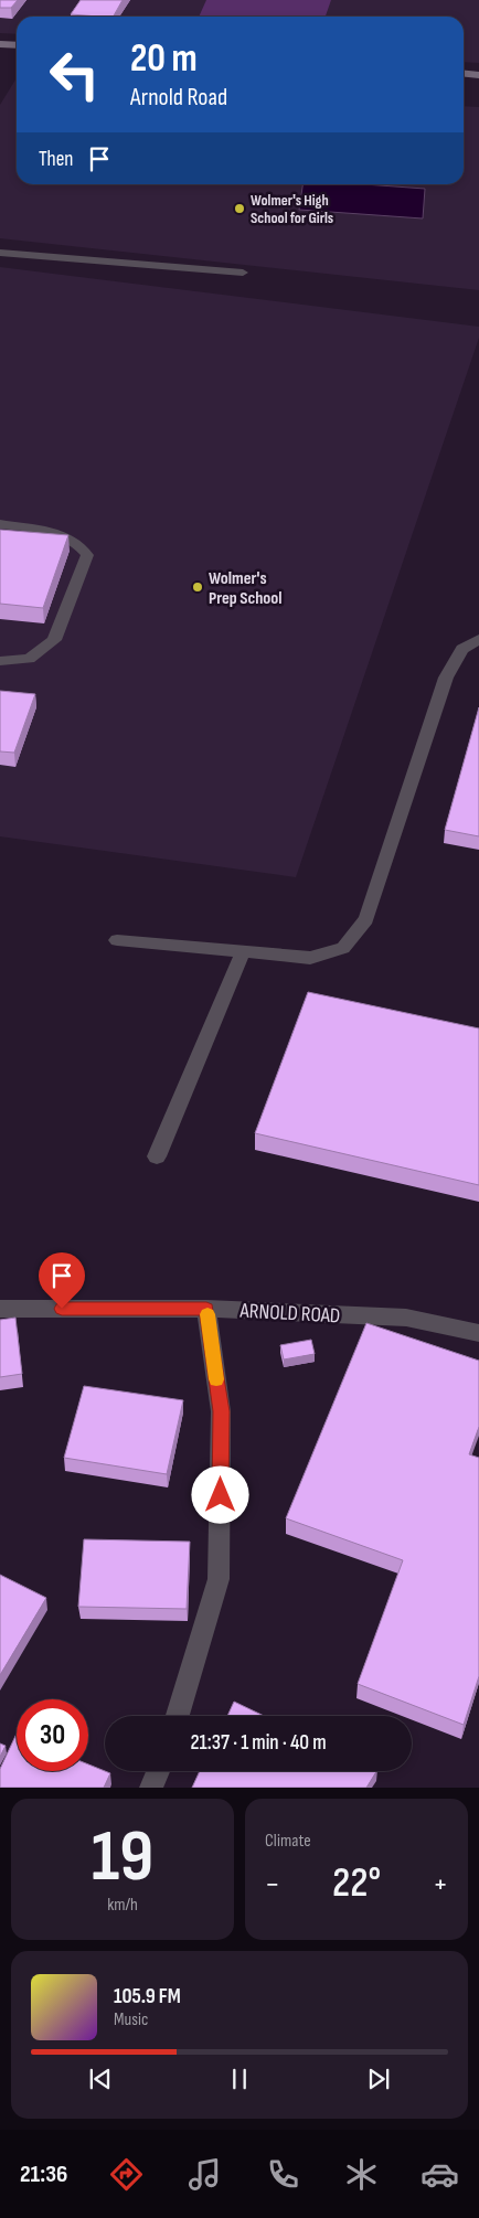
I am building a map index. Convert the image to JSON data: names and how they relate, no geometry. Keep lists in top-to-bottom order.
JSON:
{
  "streets": {
    "street": ["ARNOLD ROAD"]
  },
  "places": ["Wolmer's High School for Girls", "Wolmer's Prep School"],
  "page": {
    "turn": ["20 m", "Arnold Road"],
    "then": "Then",
    "limit": "30",
    "trip": "21:37 · 1 min · 40 m",
    "tile": [
      ["19", "km/h"],
      "Climate"
    ],
    "heat": ["−", "22°", "+"],
    "song": ["105.9 FM", "Music"],
    "tabs": "21:36"
  }
}
